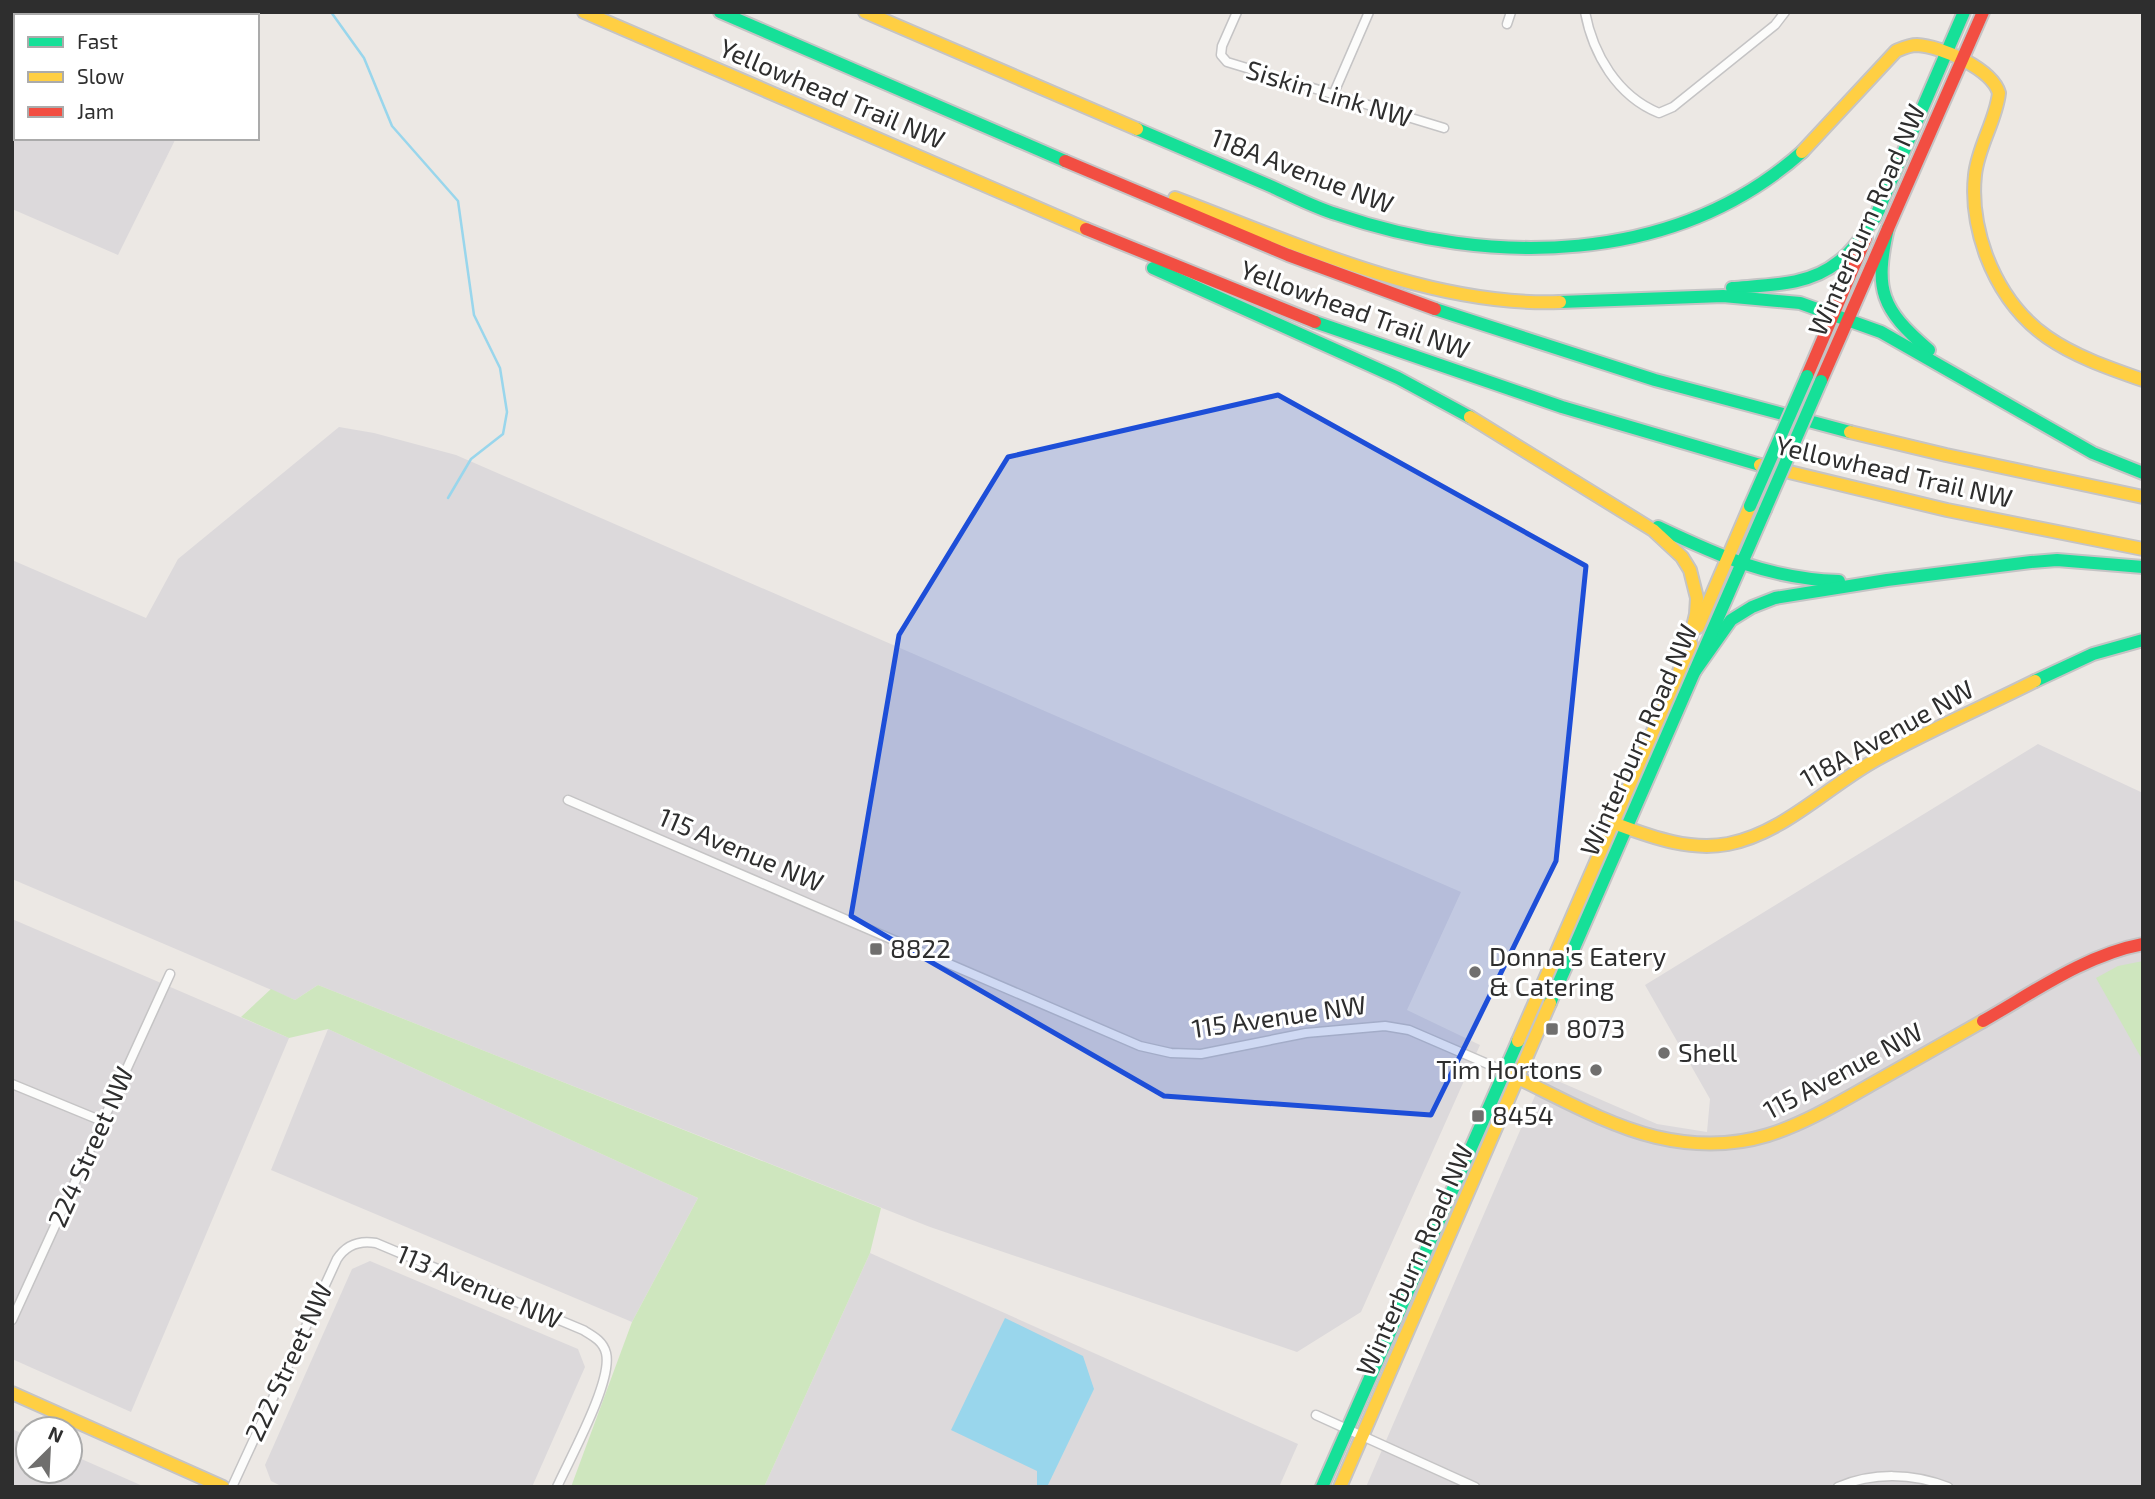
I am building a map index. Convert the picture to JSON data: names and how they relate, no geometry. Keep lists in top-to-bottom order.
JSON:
{
  "streets": {
    "main road": [
      "Yellowhead Trail NW",
      "118A Avenue NW",
      "Winterburn Road NW",
      "115 Avenue NW"
    ],
    "street": [
      "Siskin Link NW",
      "224 Street NW",
      "113 Avenue NW",
      "222 Street NW"
    ]
  },
  "crossings": [
    ["118A Avenue NW", "Winterburn Road NW"],
    ["Winterburn Road NW", "115 Avenue NW"],
    ["113 Avenue NW", "222 Street NW"]
  ],
  "places": {
    "transit": ["8822", "8073", "8454"],
    "other": ["Donna’s Eatery & Catering", "Shell", "Tim Hortons"]
  },
  "legend": ["Fast", "Slow", "Jam"],
  "north": "top right"
}
